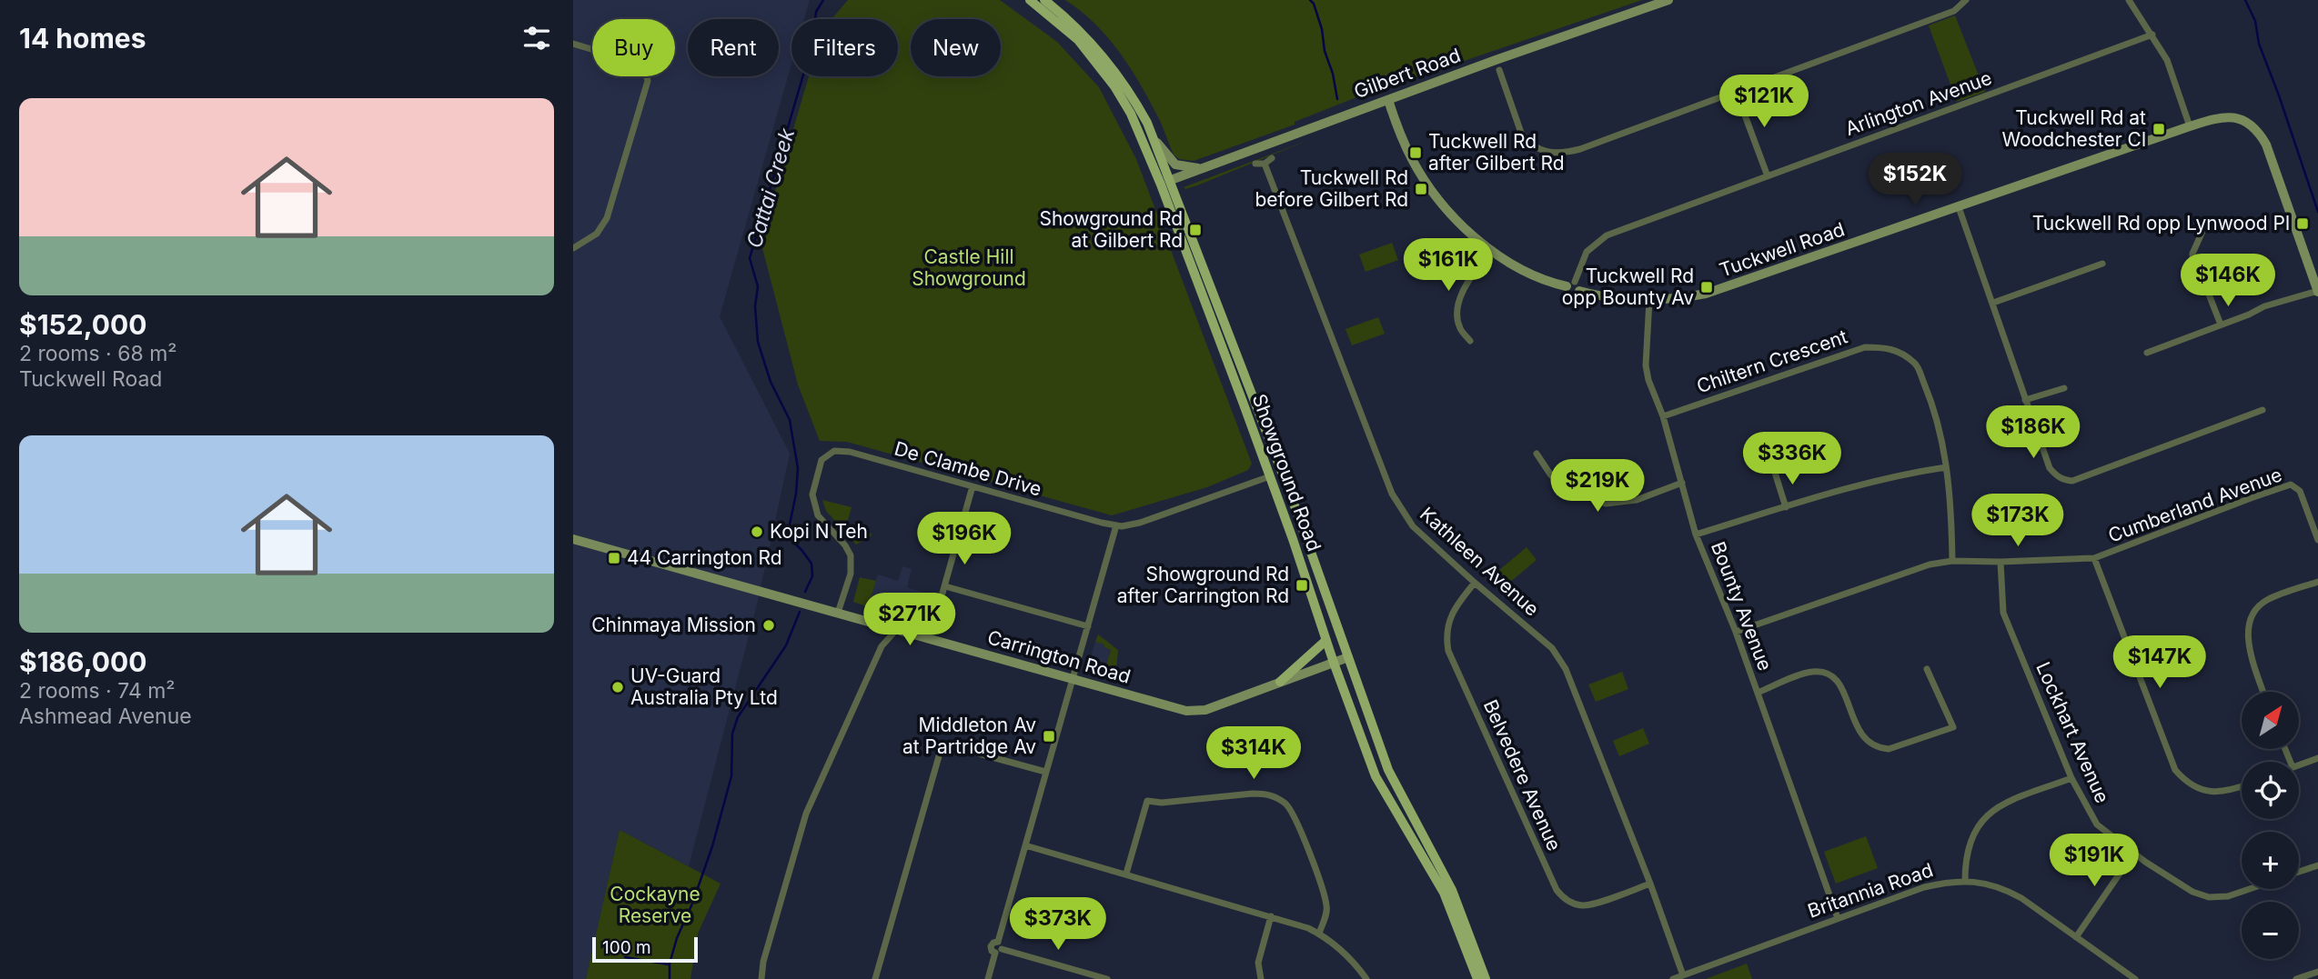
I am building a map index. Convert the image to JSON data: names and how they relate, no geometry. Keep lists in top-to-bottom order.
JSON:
{
  "streets": {
    "main road": [
      "Gilbert Road",
      "Tuckwell Road",
      "Showground Road",
      "Carrington Road"
    ],
    "street": [
      "Arlington Avenue",
      "Chiltern Crescent",
      "De Clambe Drive",
      "Cumberland Avenue",
      "Kathleen Avenue",
      "Bounty Avenue",
      "Lockhart Avenue",
      "Belvedere Avenue",
      "Britannia Road"
    ]
  },
  "crossings": [
    ["Gilbert Road", "Tuckwell Road"],
    ["Gilbert Road", "Showground Road"],
    ["Arlington Avenue", "Tuckwell Road"],
    ["Tuckwell Road", "Bounty Avenue"],
    ["Chiltern Crescent", "Cumberland Avenue"],
    ["Chiltern Crescent", "Bounty Avenue"],
    ["De Clambe Drive", "Showground Road"],
    ["De Clambe Drive", "Carrington Road"],
    ["Showground Road", "Carrington Road"],
    ["Cumberland Avenue", "Bounty Avenue"],
    ["Cumberland Avenue", "Lockhart Avenue"],
    ["Kathleen Avenue", "Belvedere Avenue"],
    ["Kathleen Avenue", "Britannia Road"],
    ["Bounty Avenue", "Britannia Road"]
  ],
  "water": ["Cattai Creek"],
  "parks": ["Castle Hill Showground", "Cockayne Reserve"],
  "places": {
    "transit": [
      "Tuckwell Rd at Woodchester Cl",
      "Tuckwell Rd after Gilbert Rd",
      "Tuckwell Rd before Gilbert Rd",
      "Tuckwell Rd opp Lynwood Pl",
      "Showground Rd at Gilbert Rd",
      "Tuckwell Rd opp Bounty Av",
      "44 Carrington Rd",
      "Showground Rd after Carrington Rd",
      "Middleton Av at Partridge Av"
    ],
    "other": ["Kopi N Teh", "Chinmaya Mission", "UV-Guard Australia Pty Ltd"]
  },
  "scale_bar": "100 m",
  "north": "top right",
  "page": {
    "heading": "14 homes",
    "chip": [
      "Buy",
      "Rent",
      "Filters",
      "New"
    ],
    "price": [
      "$121K",
      "$152K",
      "$161K",
      "$146K",
      "$186K",
      "$336K",
      "$219K",
      "$173K",
      "$196K",
      "$271K",
      "$147K",
      "$314K",
      "$191K",
      "$373K"
    ],
    "list": [
      {
        "name": "$152,000",
        "note": "2 rooms · 68 m² · Tuckwell Road"
      },
      {
        "name": "$186,000",
        "note": "2 rooms · 74 m² · Ashmead Avenue"
      }
    ],
    "map_buttons": ["+", "−"],
    "scale": "100 m"
  }
}
